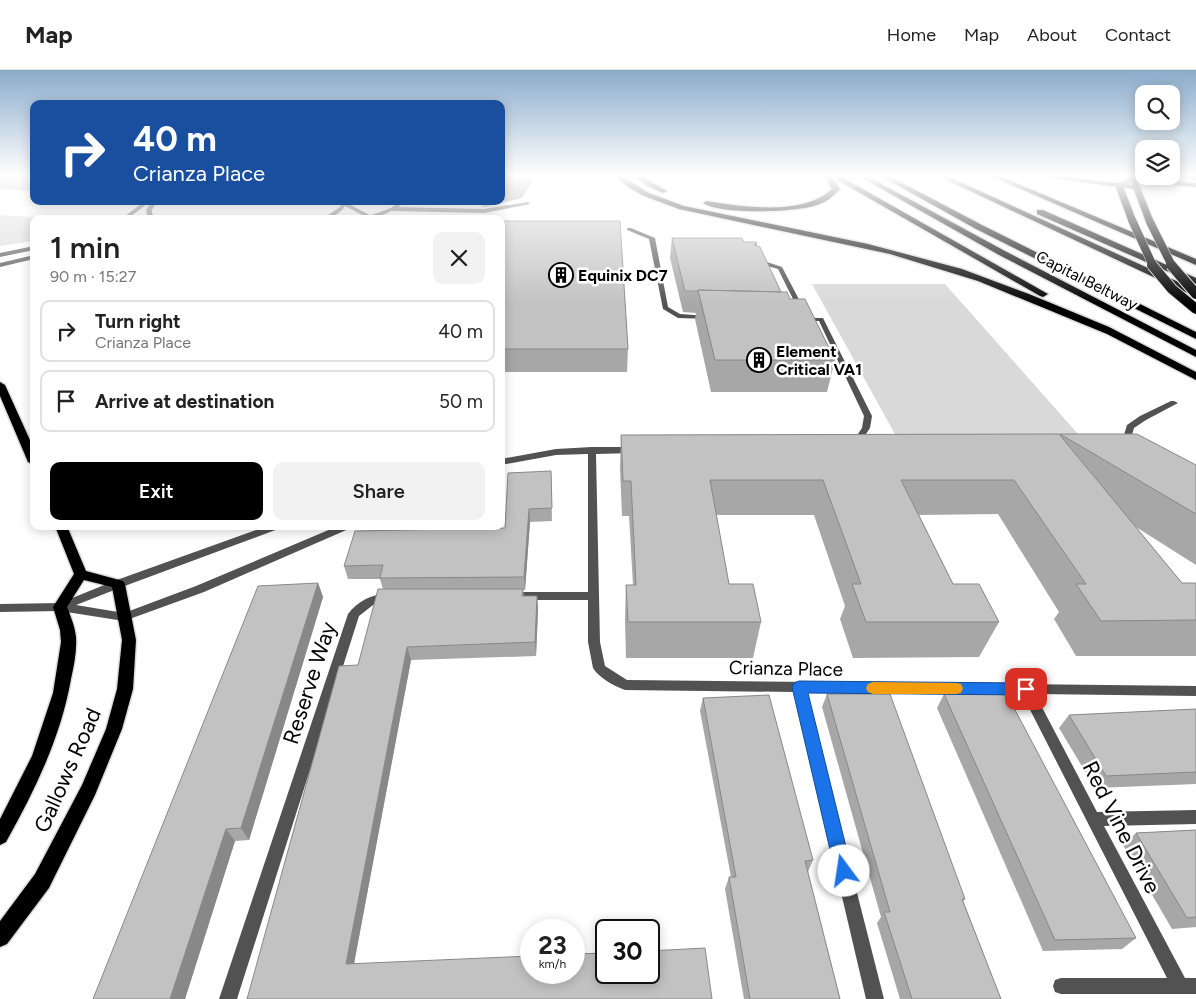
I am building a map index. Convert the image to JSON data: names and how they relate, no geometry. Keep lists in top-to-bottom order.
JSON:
{
  "streets": {
    "highway": ["Capital Beltway"],
    "main road": ["Gallows Road"],
    "street": ["Crianza Place", "Reserve Way", "Red Vine Drive"]
  },
  "crossings": [
    ["Crianza Place", "Red Vine Drive"]
  ],
  "places": {
    "building": ["Equinix DC7", "Element Critical VA1"]
  },
  "page": {
    "header": "Map",
    "nav": [
      "Home",
      "Map",
      "About",
      "Contact"
    ],
    "turn": ["40 m", "Crianza Place"],
    "heading": ["1 min", "90 m · 15:27"],
    "list": [
      {
        "name": "Turn right",
        "note": "Crianza Place",
        "value": "40 m"
      },
      {
        "name": "Arrive at destination",
        "value": "50 m"
      }
    ],
    "buttons": ["Exit", "Share"],
    "speed": "23 km/h",
    "limit": "30"
  }
}
